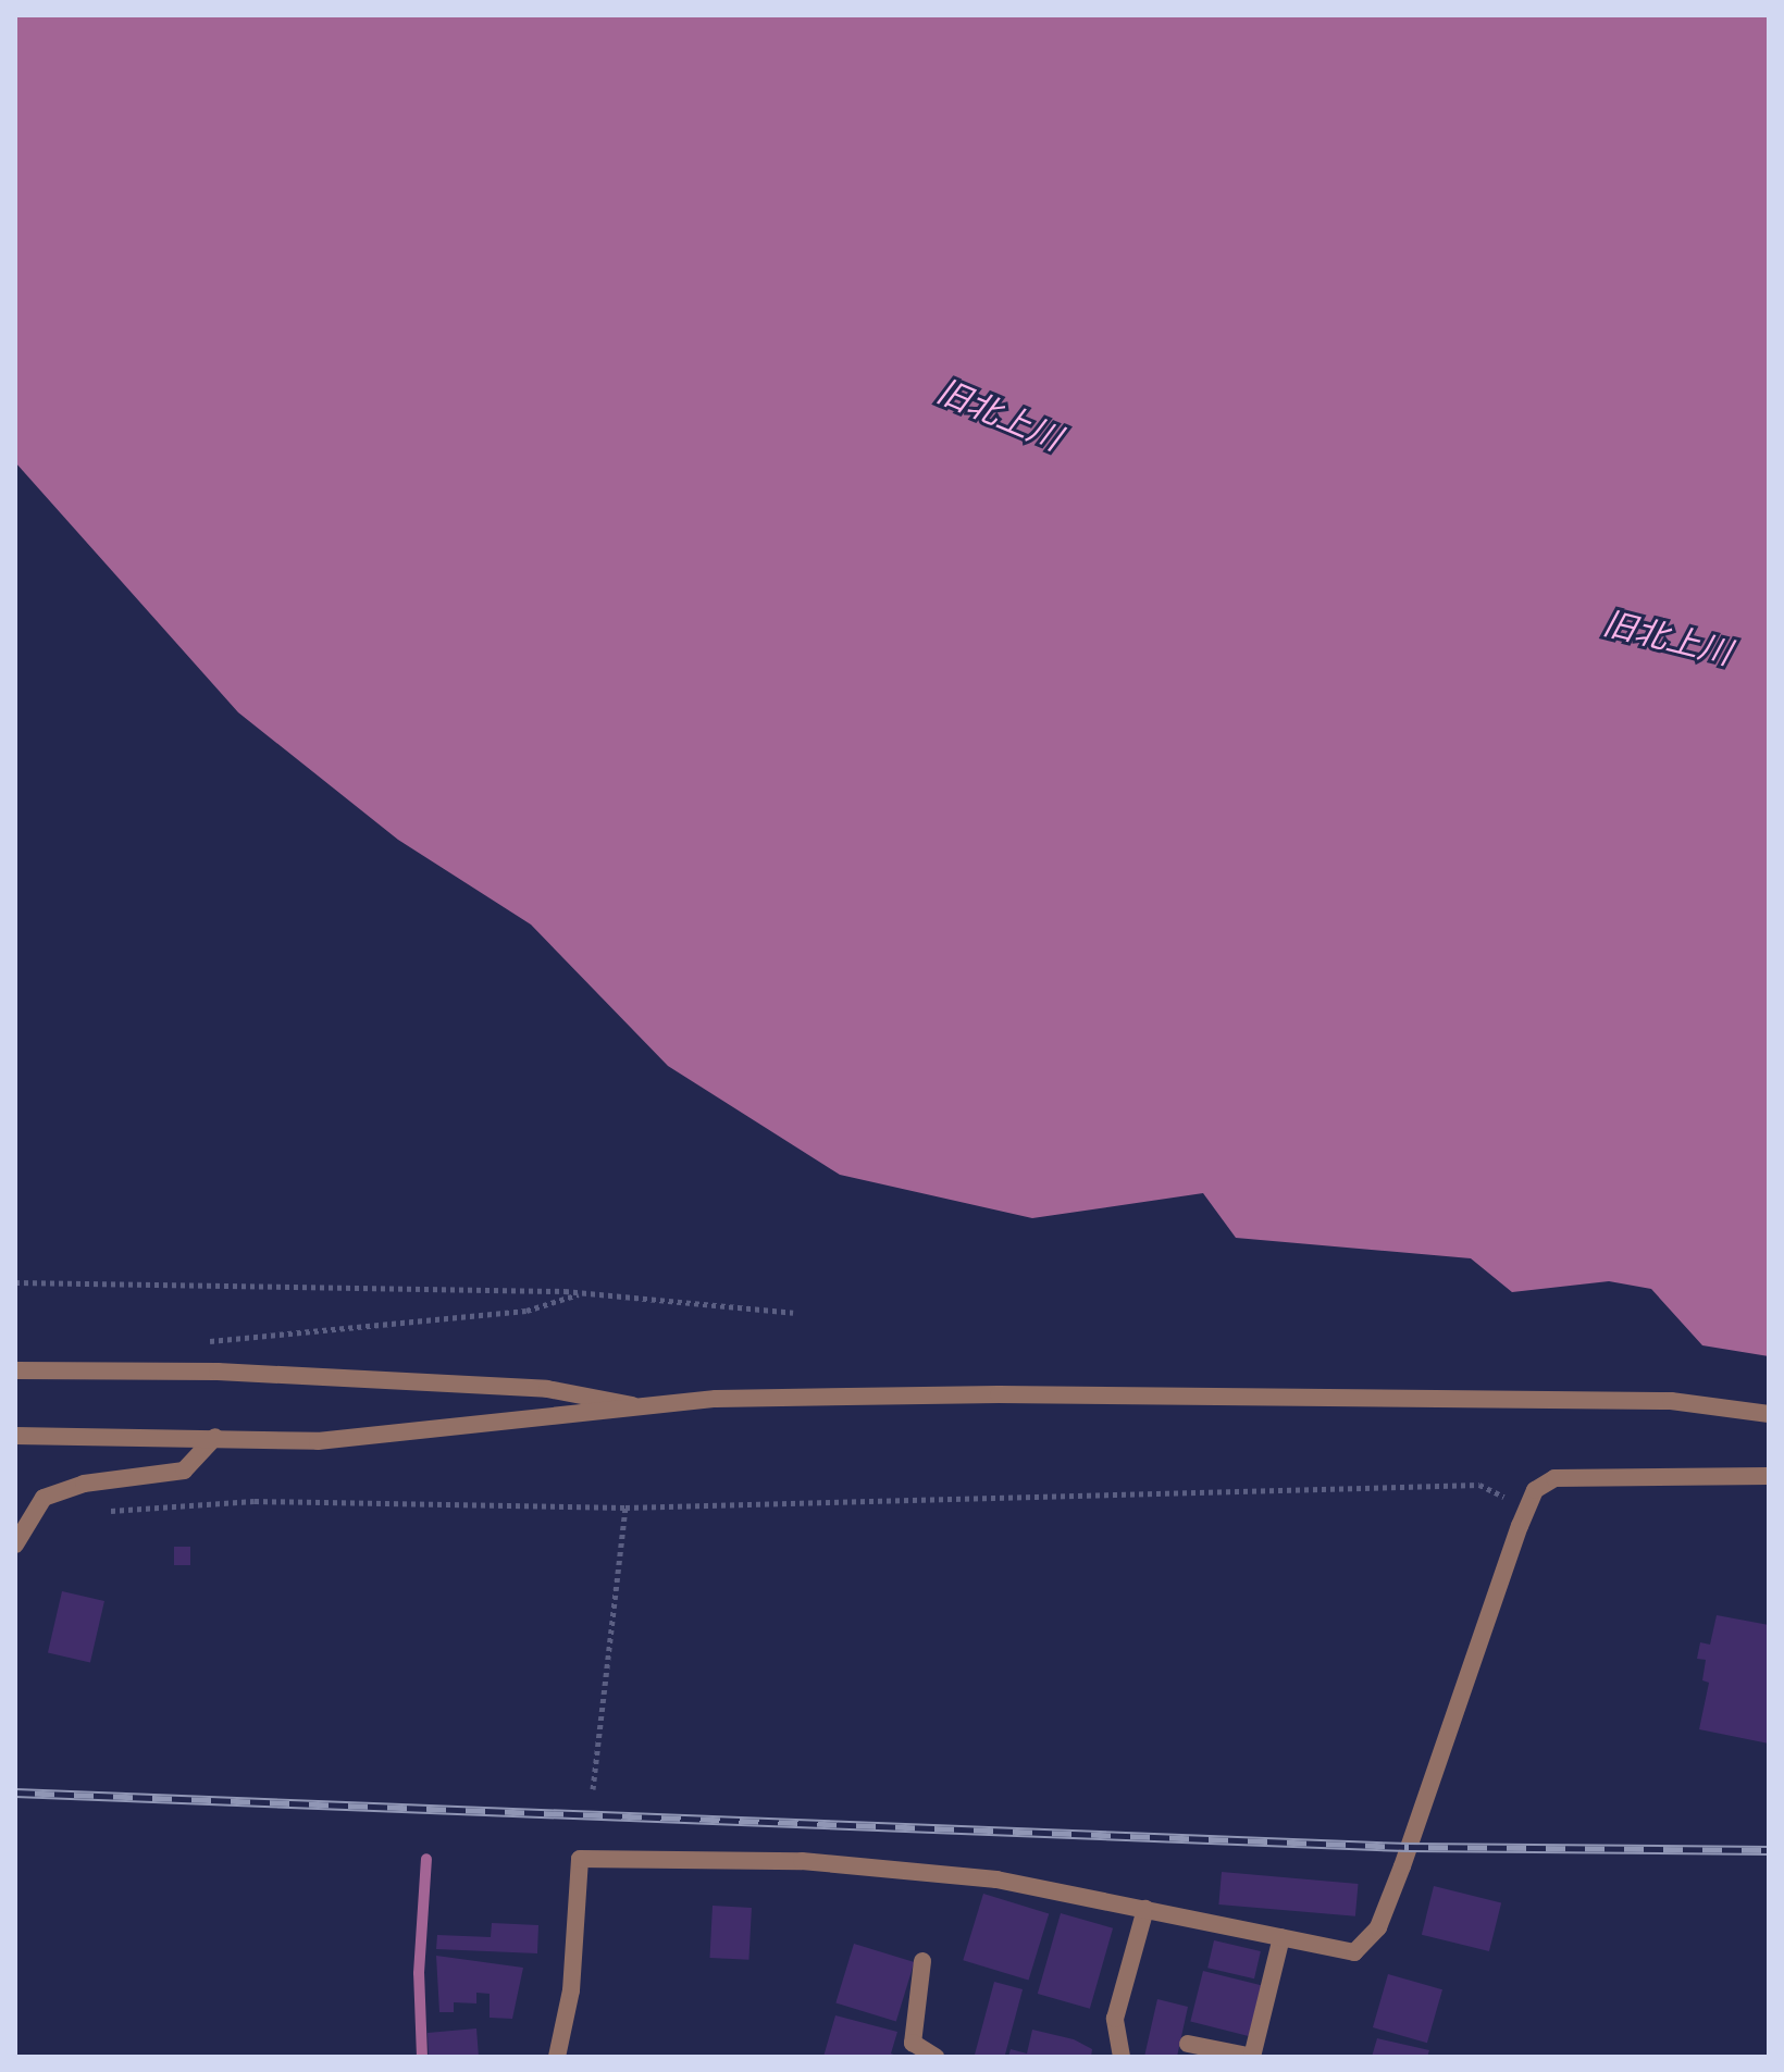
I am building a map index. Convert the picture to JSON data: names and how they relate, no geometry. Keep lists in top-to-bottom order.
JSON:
{
  "water": ["旧北上川"]
}
